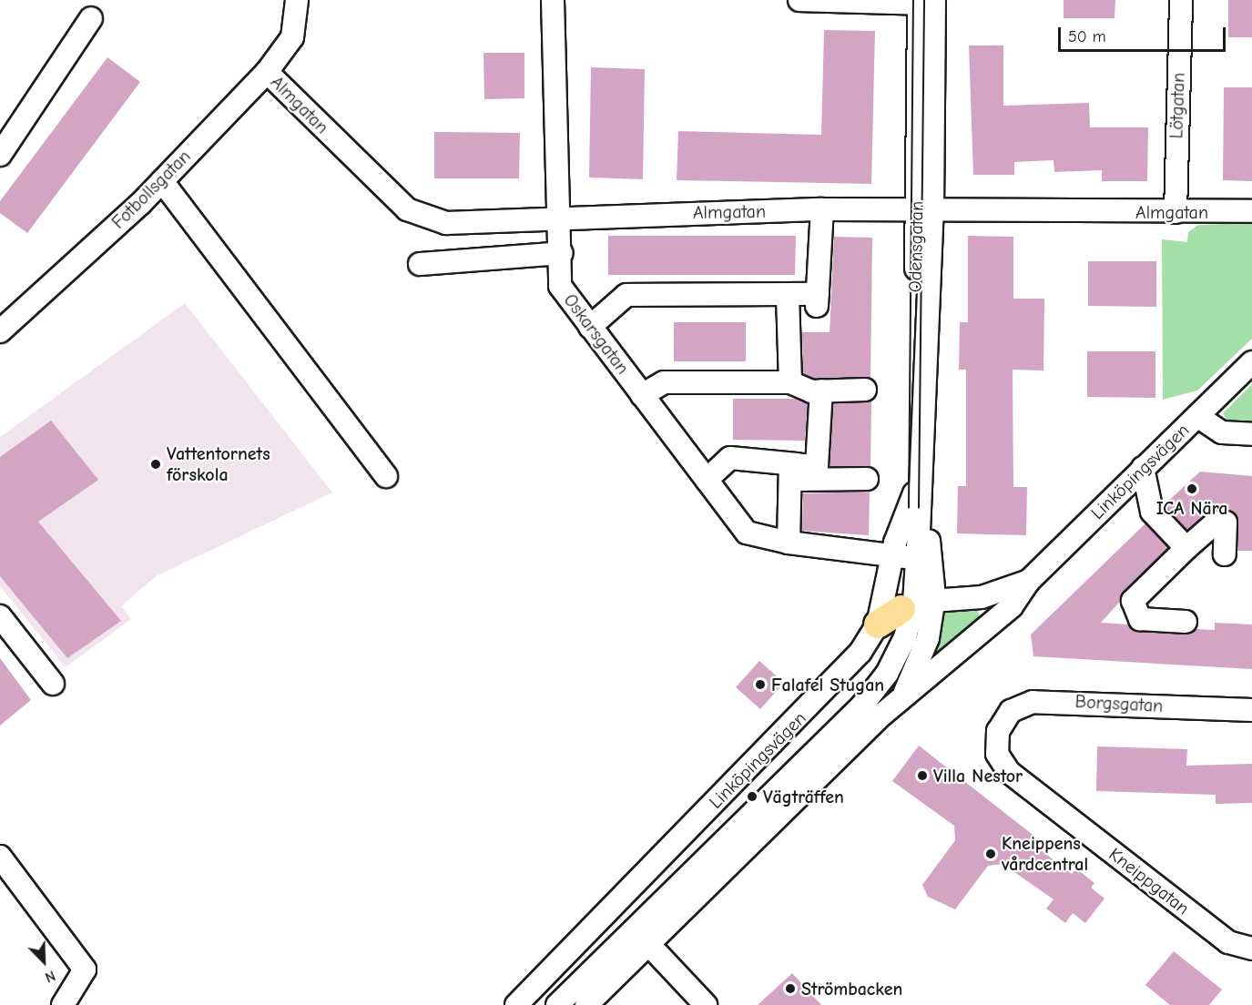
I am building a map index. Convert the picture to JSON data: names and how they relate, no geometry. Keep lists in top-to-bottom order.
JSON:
{
  "streets": {
    "main road": ["Linköpingsvägen"],
    "street": [
      "Almgatan",
      "Lötgatan",
      "Fotbollsgatan",
      "Odensgatan",
      "Oskarsgatan",
      "Borgsgatan",
      "Kneippgatan"
    ]
  },
  "crossings": [
    ["Almgatan", "Lötgatan"],
    ["Almgatan", "Fotbollsgatan"],
    ["Almgatan", "Odensgatan"],
    ["Almgatan", "Oskarsgatan"],
    ["Odensgatan", "Linköpingsvägen"],
    ["Borgsgatan", "Kneippgatan"]
  ],
  "places": [
    "Vattentornets förskola",
    "ICA Nära",
    "Falafel Stugan",
    "Villa Nestor",
    "Vägträffen",
    "Kneippens vårdcentral",
    "Strömbacken"
  ],
  "scale_bar": "50 m",
  "north": "bottom right"
}
